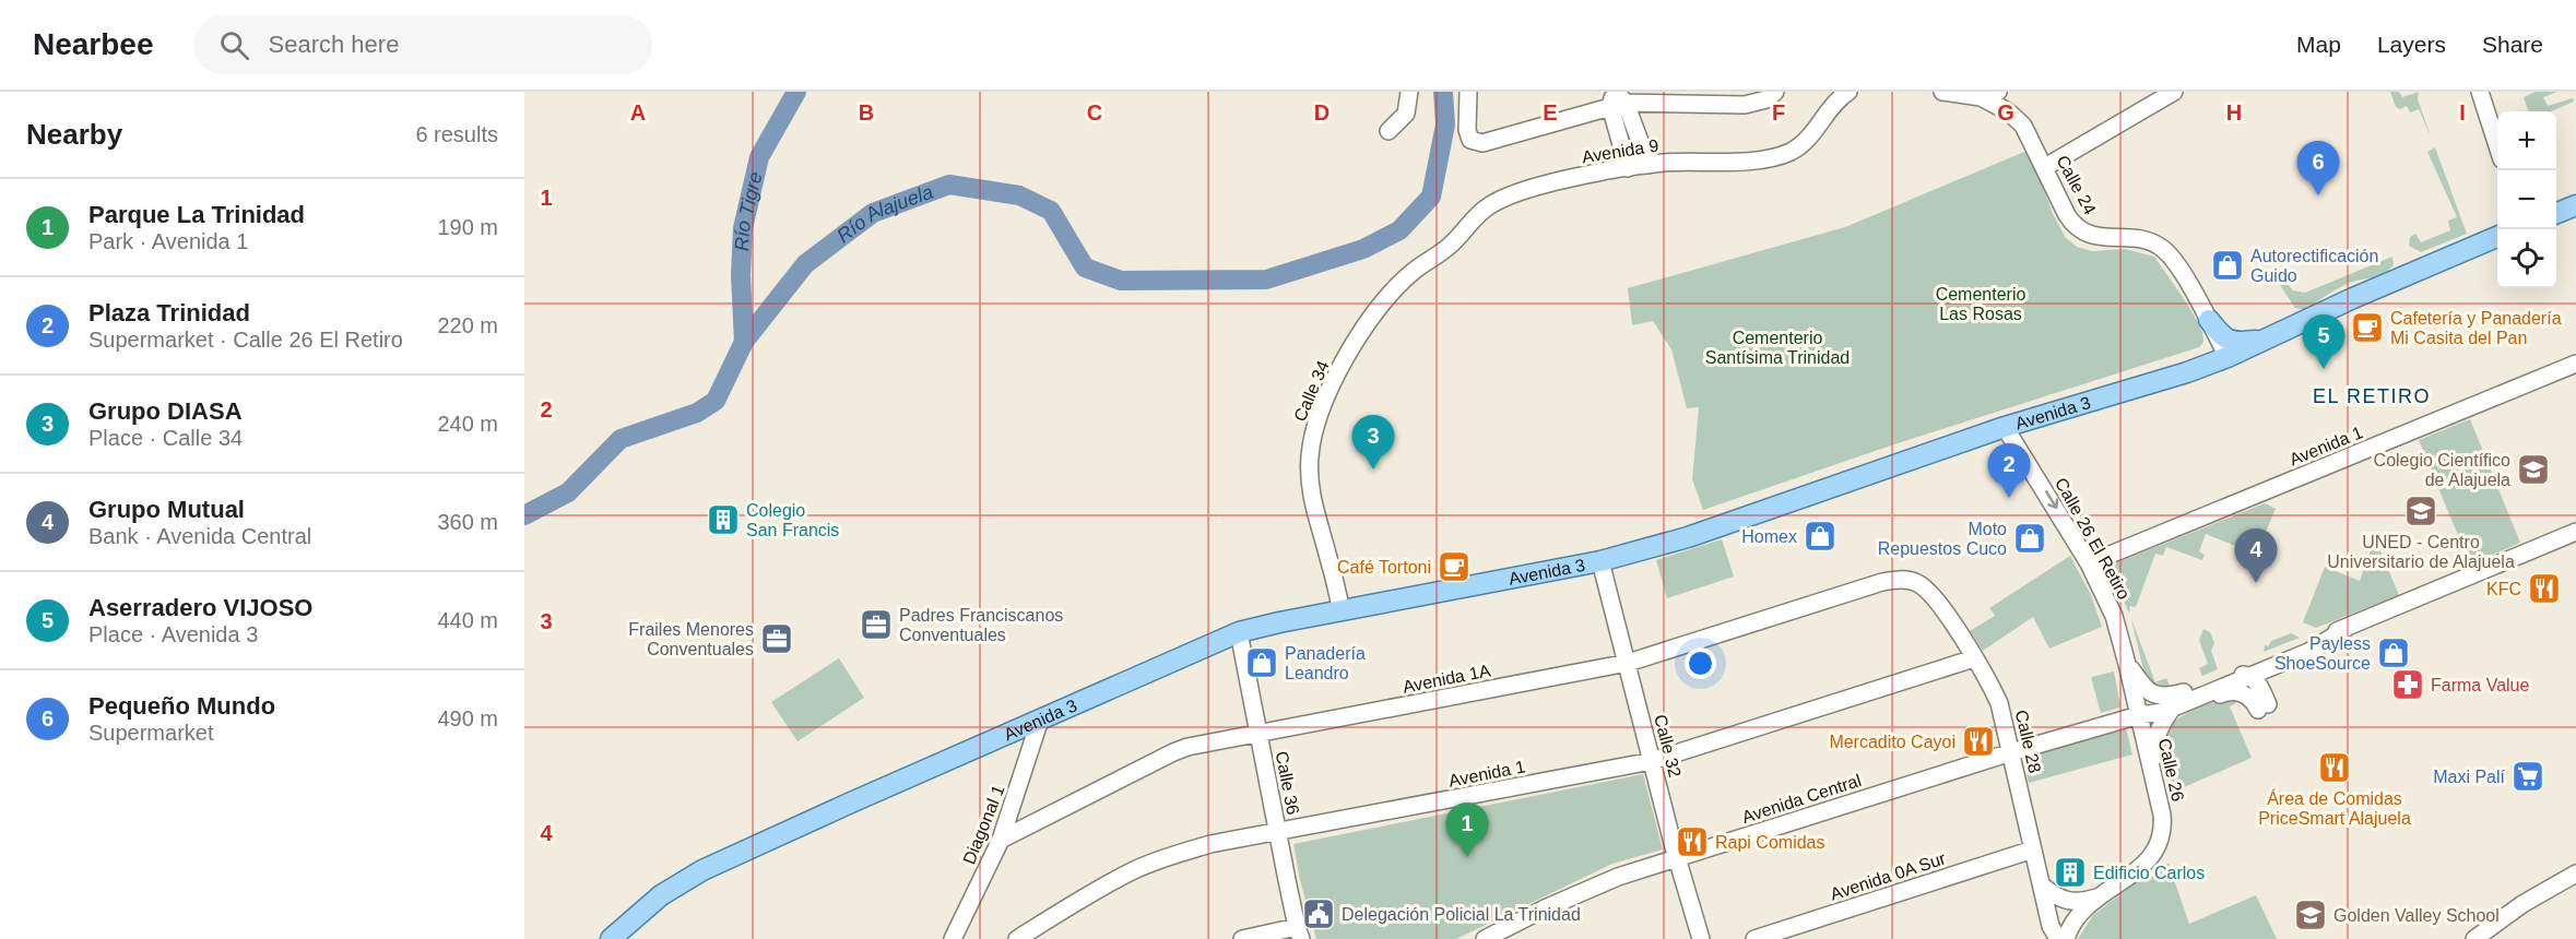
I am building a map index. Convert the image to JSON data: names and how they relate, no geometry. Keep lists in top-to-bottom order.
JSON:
{
  "streets": {
    "main road": ["Avenida 3"],
    "street": [
      "Avenida 9",
      "Calle 24",
      "Calle 34",
      "Avenida 1",
      "Calle 26 El Retiro",
      "Avenida 1A",
      "Calle 28",
      "Calle 32",
      "Calle 26",
      "Calle 36",
      "Avenida Central",
      "Diagonal 1",
      "Avenida 0A Sur"
    ]
  },
  "crossings": [
    ["Avenida 9", "Calle 34"],
    ["Calle 24", "Avenida 3"],
    ["Calle 34", "Avenida 3"],
    ["Avenida 3", "Calle 26 El Retiro"],
    ["Avenida 3", "Calle 32"],
    ["Avenida 3", "Calle 36"],
    ["Avenida 3", "Diagonal 1"],
    ["Avenida 1", "Calle 26 El Retiro"],
    ["Avenida 1", "Calle 28"],
    ["Avenida 1", "Calle 32"],
    ["Avenida 1", "Calle 36"],
    ["Calle 26 El Retiro", "Calle 26"],
    ["Calle 26 El Retiro", "Avenida Central"],
    ["Avenida 1A", "Calle 28"],
    ["Avenida 1A", "Calle 32"],
    ["Avenida 1A", "Calle 36"],
    ["Avenida 1A", "Diagonal 1"],
    ["Calle 28", "Avenida Central"],
    ["Calle 28", "Avenida 0A Sur"],
    ["Calle 32", "Avenida Central"],
    ["Calle 26", "Avenida Central"]
  ],
  "one_way": ["Calle 26 El Retiro"],
  "districts": ["EL RETIRO"],
  "water": ["Río Tigre", "Río Alajuela"],
  "parks": ["Cementerio Las Rosas", "Cementerio Santísima Trinidad"],
  "places": {
    "shop": [
      "Autorectificación Guido",
      "Homex",
      "Moto Repuestos Cuco",
      "Payless ShoeSource",
      "Panadería Leandro"
    ],
    "cafe": ["Cafetería y Panadería Mi Casita del Pan", "Café Tortoni"],
    "school or university": ["Colegio Científico de Alajuela", "UNED - Centro Universitario de Alajuela", "Golden Valley School"],
    "building": ["Colegio San Francis", "Edificio Carlos"],
    "restaurant": [
      "KFC",
      "Mercadito Cayoi",
      "Área de Comidas PriceSmart Alajuela",
      "Rapi Comidas"
    ],
    "office": ["Padres Franciscanos Conventuales", "Frailes Menores Conventuales"],
    "pharmacy": ["Farma Value"],
    "supermarket": ["Maxi Palí"],
    "public building": ["Delegación Policial La Trinidad"]
  },
  "page": {
    "header": "Nearbee",
    "search": "Search here",
    "nav": ["Map", "Layers", "Share"],
    "heading": ["Nearby", "6 results"],
    "map_buttons": ["+", "−"],
    "pins": [
      "6",
      "5",
      "3",
      "2",
      "4",
      "1"
    ],
    "list": [
      {
        "mark": "1",
        "name": "Parque La Trinidad",
        "note": "Park · Avenida 1",
        "value": "190 m"
      },
      {
        "mark": "2",
        "name": "Plaza Trinidad",
        "note": "Supermarket · Calle 26 El Retiro",
        "value": "220 m"
      },
      {
        "mark": "3",
        "name": "Grupo DIASA",
        "note": "Place · Calle 34",
        "value": "240 m"
      },
      {
        "mark": "4",
        "name": "Grupo Mutual",
        "note": "Bank · Avenida Central",
        "value": "360 m"
      },
      {
        "mark": "5",
        "name": "Aserradero VIJOSO",
        "note": "Place · Avenida 3",
        "value": "440 m"
      },
      {
        "mark": "6",
        "name": "Pequeño Mundo",
        "note": "Supermarket",
        "value": "490 m"
      }
    ]
  },
  "grid": {
    "columns": [
      "A",
      "B",
      "C",
      "D",
      "E",
      "F",
      "G",
      "H",
      "I"
    ],
    "rows": [
      "1",
      "2",
      "3",
      "4"
    ]
  }
}
